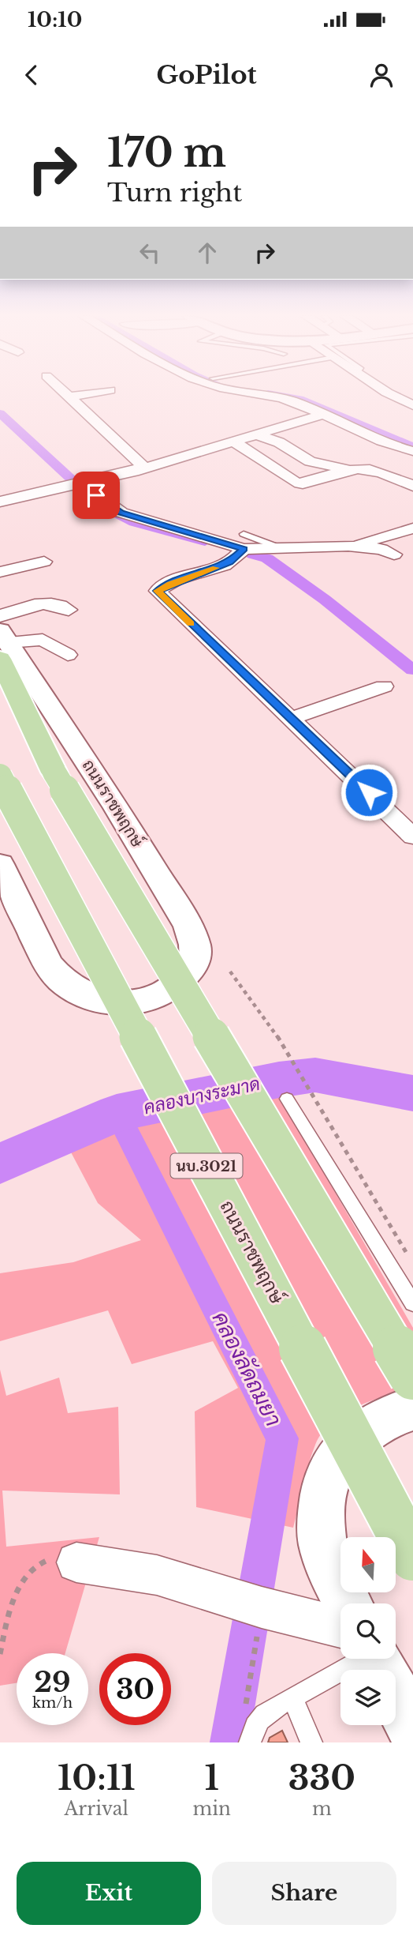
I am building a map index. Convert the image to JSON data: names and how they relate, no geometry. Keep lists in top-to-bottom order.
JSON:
{
  "streets": {
    "main road": ["ถนนราชพฤกษ์", "นบ.3021"]
  },
  "water": ["คลองบางระมาด", "คลองลัดถมยา"],
  "north": "top",
  "page": {
    "status": "10:10",
    "header": "GoPilot",
    "turn": ["170 m", "Turn right"],
    "speed": "29 km/h",
    "limit": "30",
    "eta": [
      "10:11",
      "Arrival",
      "1",
      "min",
      "330",
      "m"
    ],
    "buttons": ["Exit", "Share"]
  }
}
